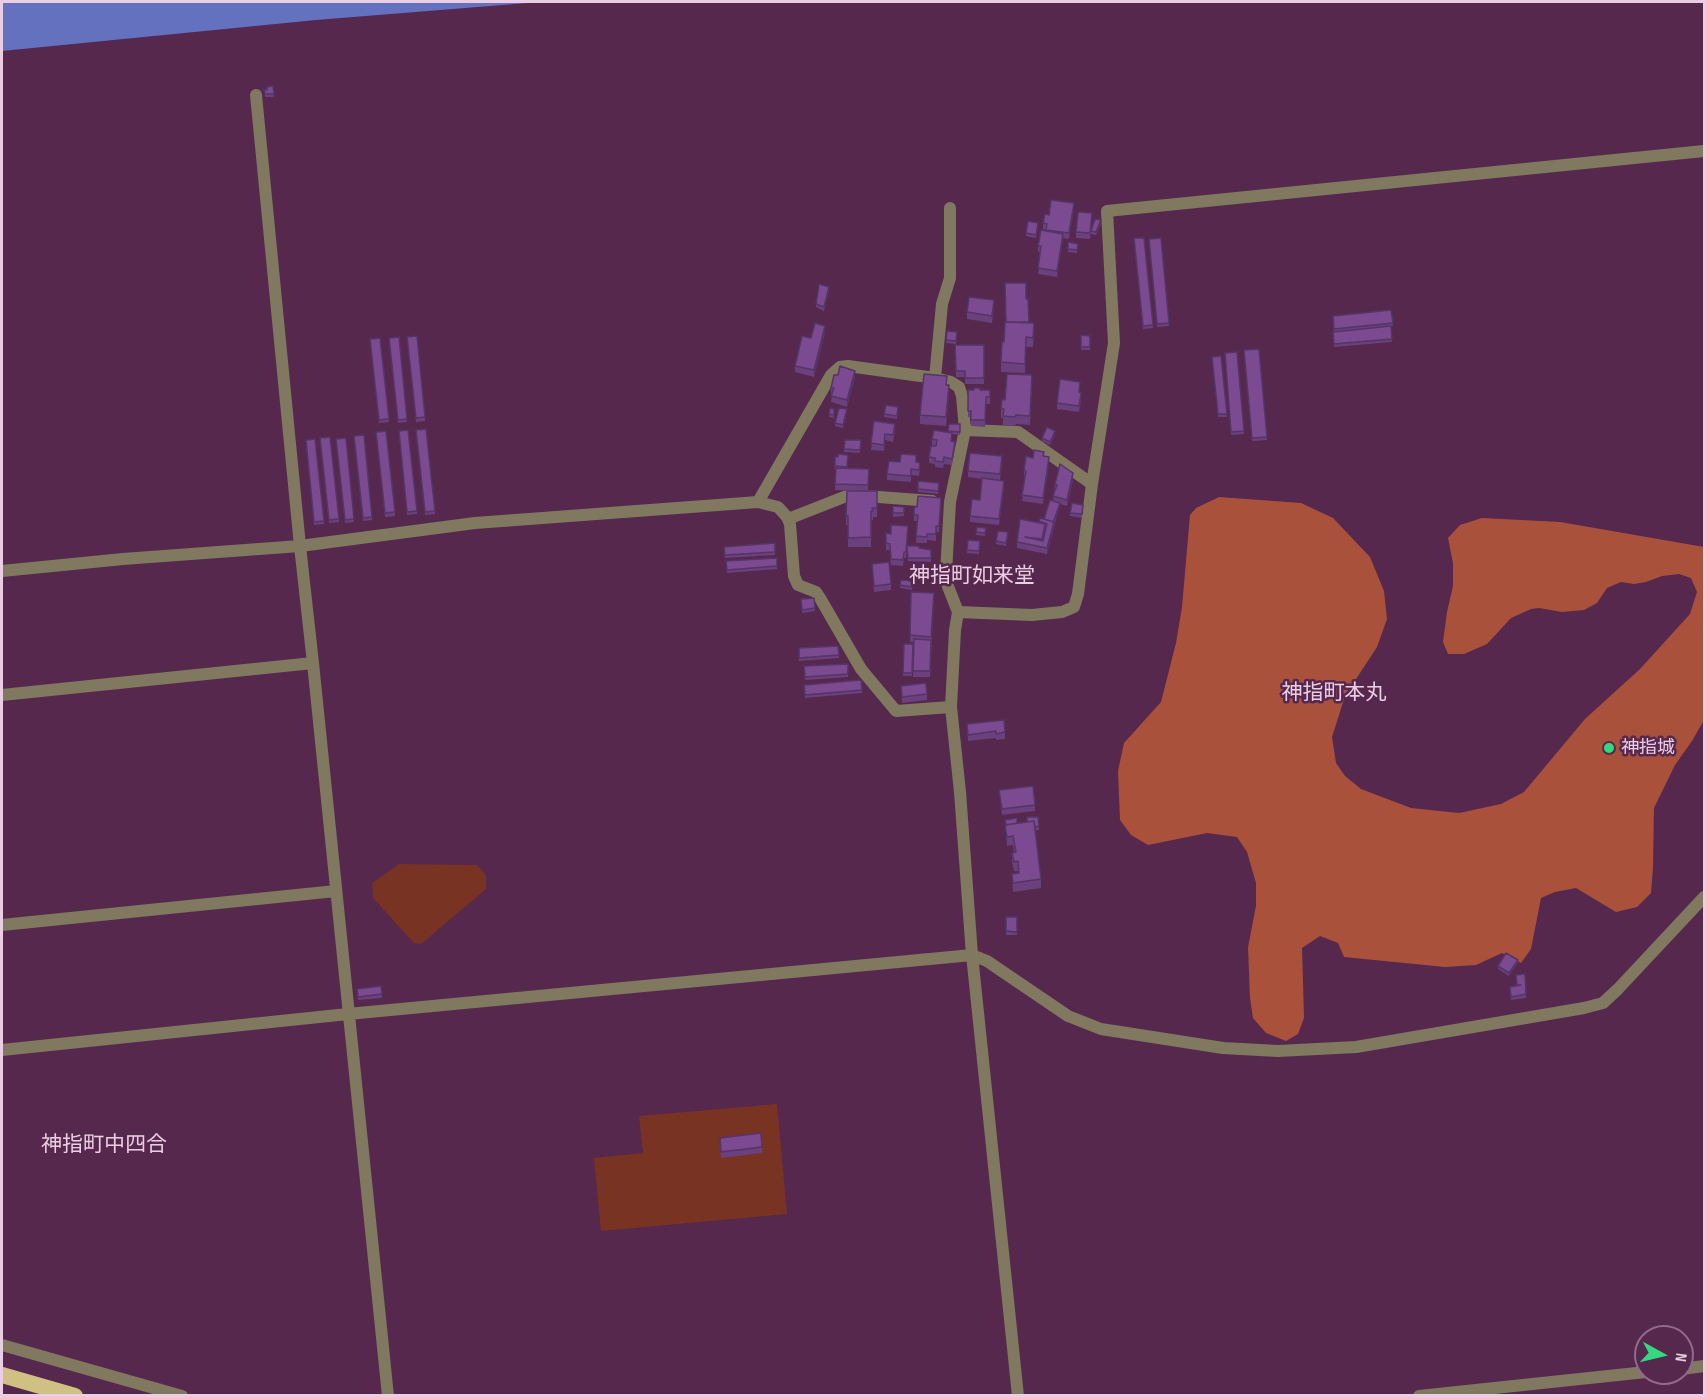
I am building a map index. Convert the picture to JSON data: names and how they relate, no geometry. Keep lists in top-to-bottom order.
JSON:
{
  "districts": ["神指町如来堂", "神指町本丸", "神指町中四合"],
  "places": ["神指城"],
  "north": "right"
}
